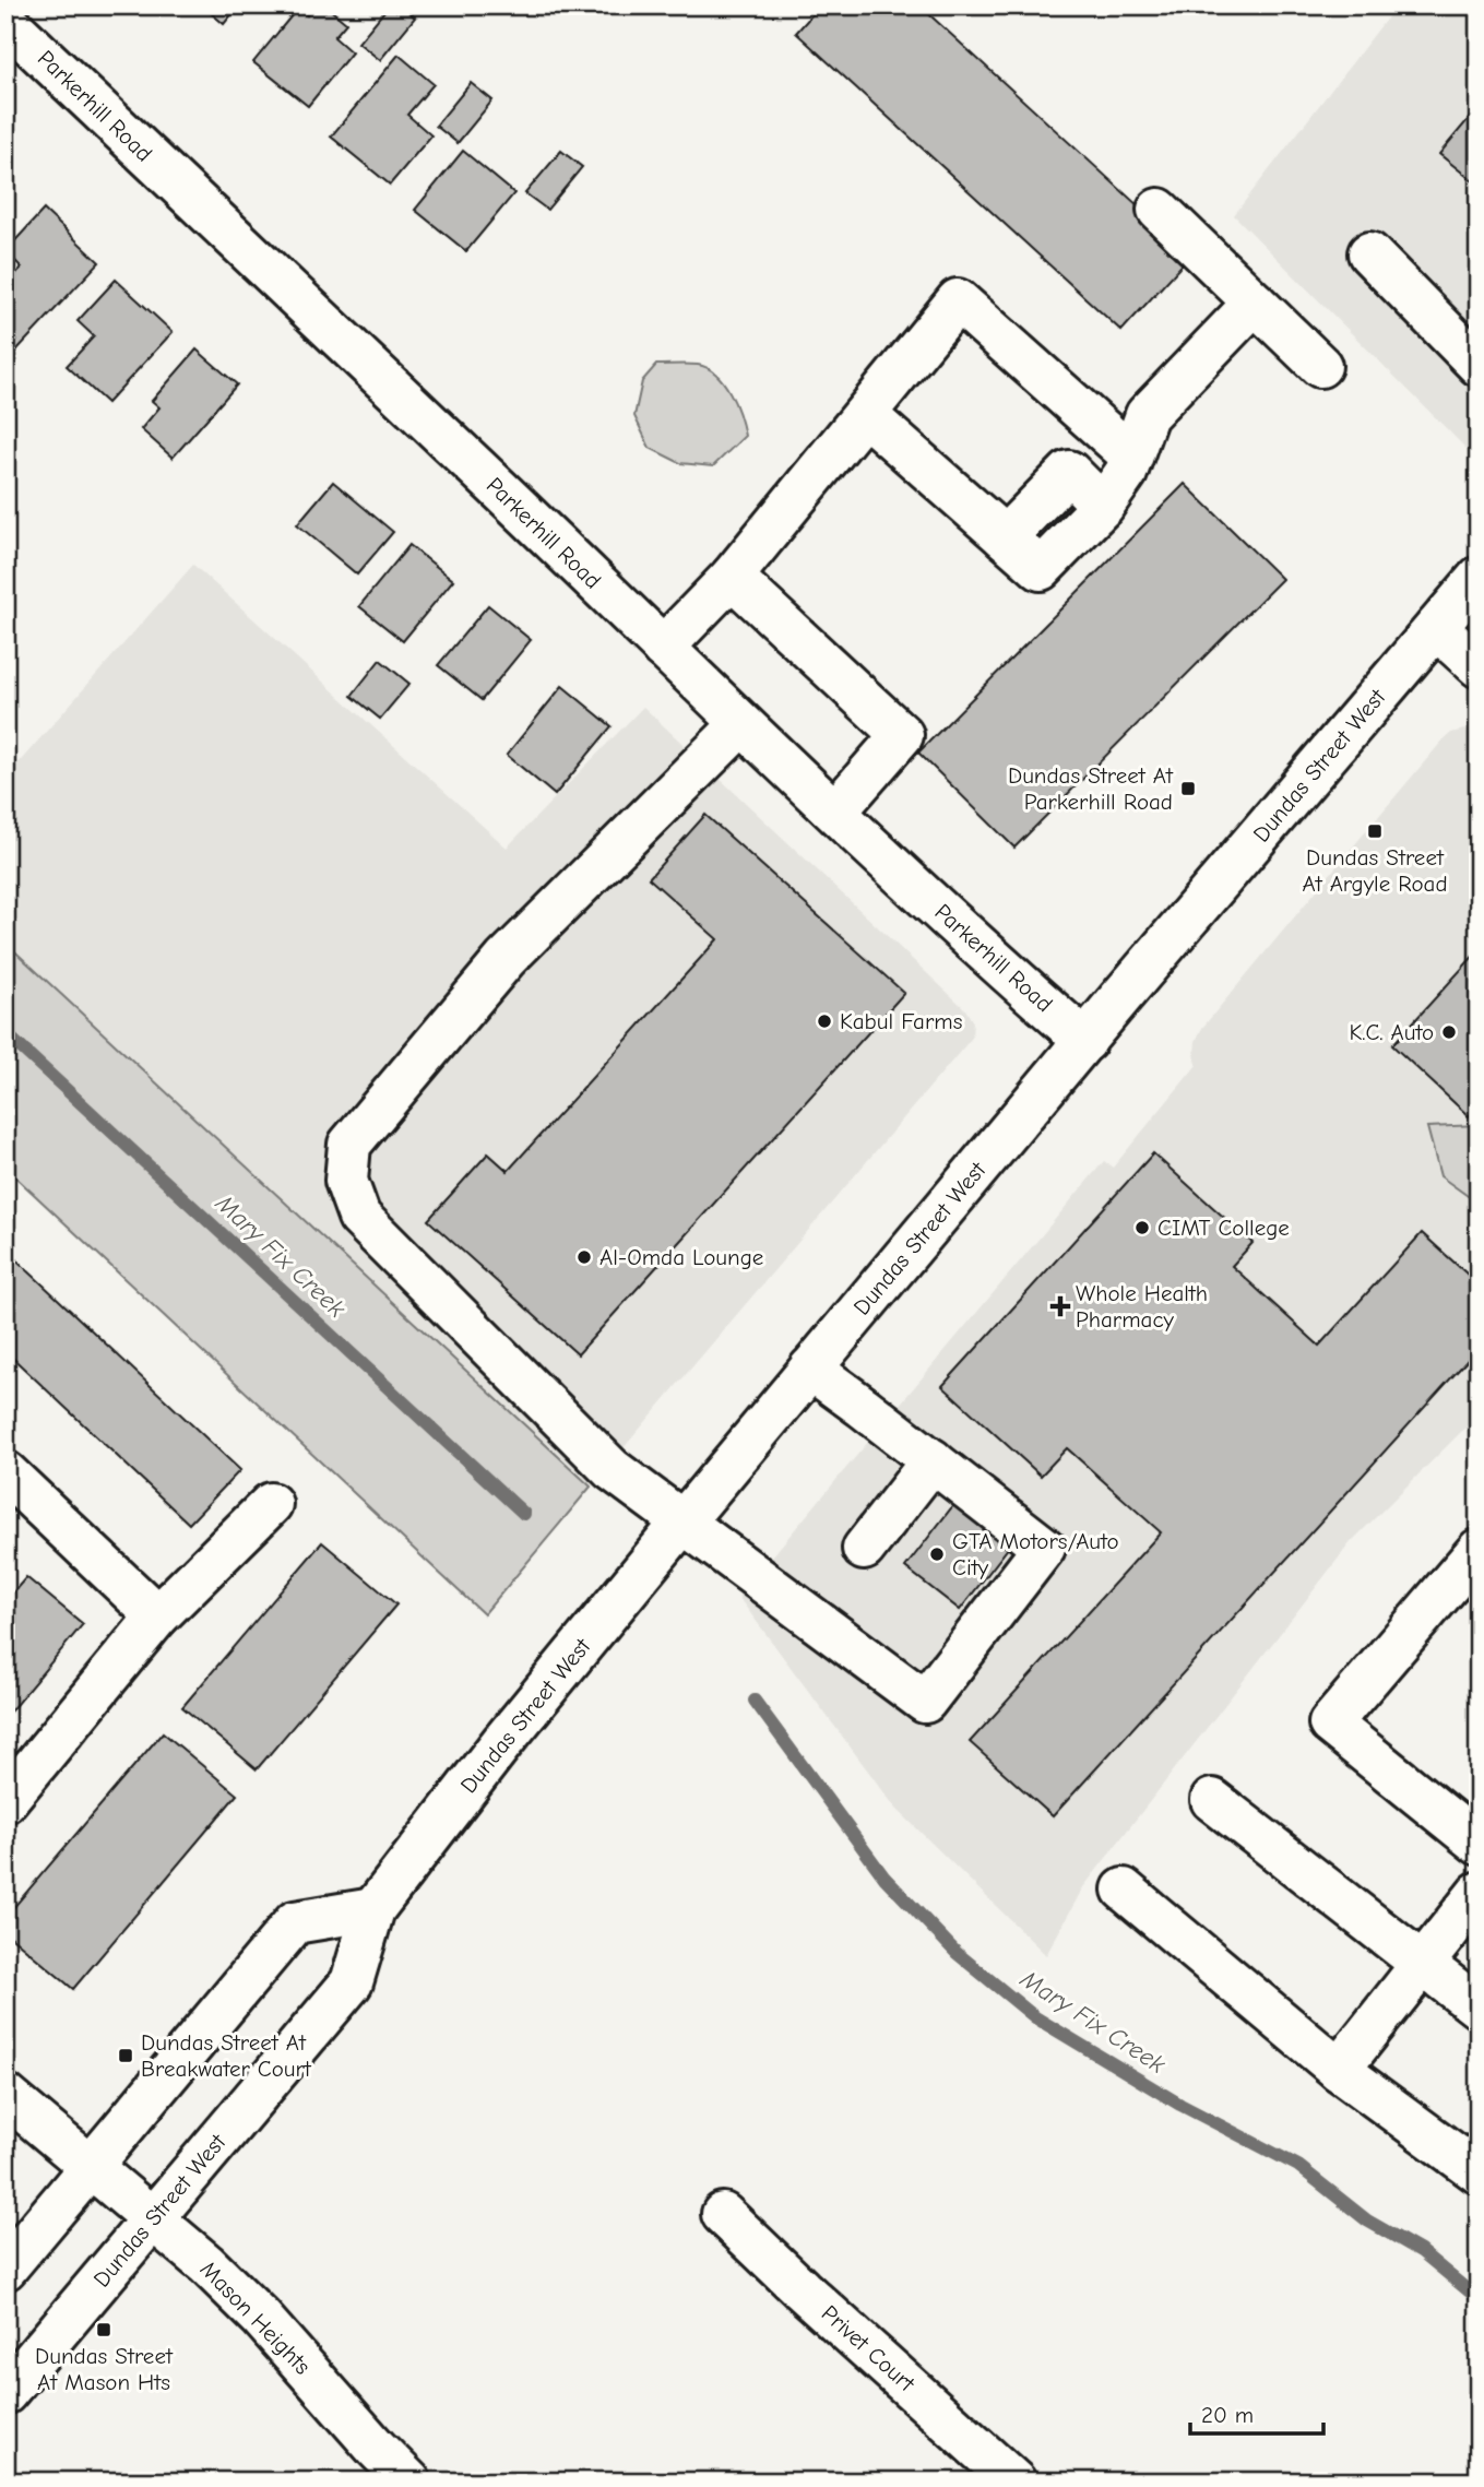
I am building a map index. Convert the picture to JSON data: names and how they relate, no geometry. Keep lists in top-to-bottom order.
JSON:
{
  "streets": {
    "main road": [
      "Parkerhill Road",
      "Dundas Street West",
      "Mason Heights",
      "Privet Court"
    ]
  },
  "crossings": [
    ["Parkerhill Road", "Dundas Street West"],
    ["Dundas Street West", "Mason Heights"]
  ],
  "water": ["Mary Fix Creek"],
  "places": {
    "transit": [
      "Dundas Street At Parkerhill Road",
      "Dundas Street At Argyle Road",
      "Dundas Street At Breakwater Court",
      "Dundas Street At Mason Hts"
    ],
    "other": [
      "Kabul Farms",
      "K.C. Auto",
      "CIMT College",
      "Al-Omda Lounge",
      "GTA Motors/Auto City"
    ],
    "health": ["Whole Health Pharmacy"]
  },
  "scale_bar": "20 m"
}
